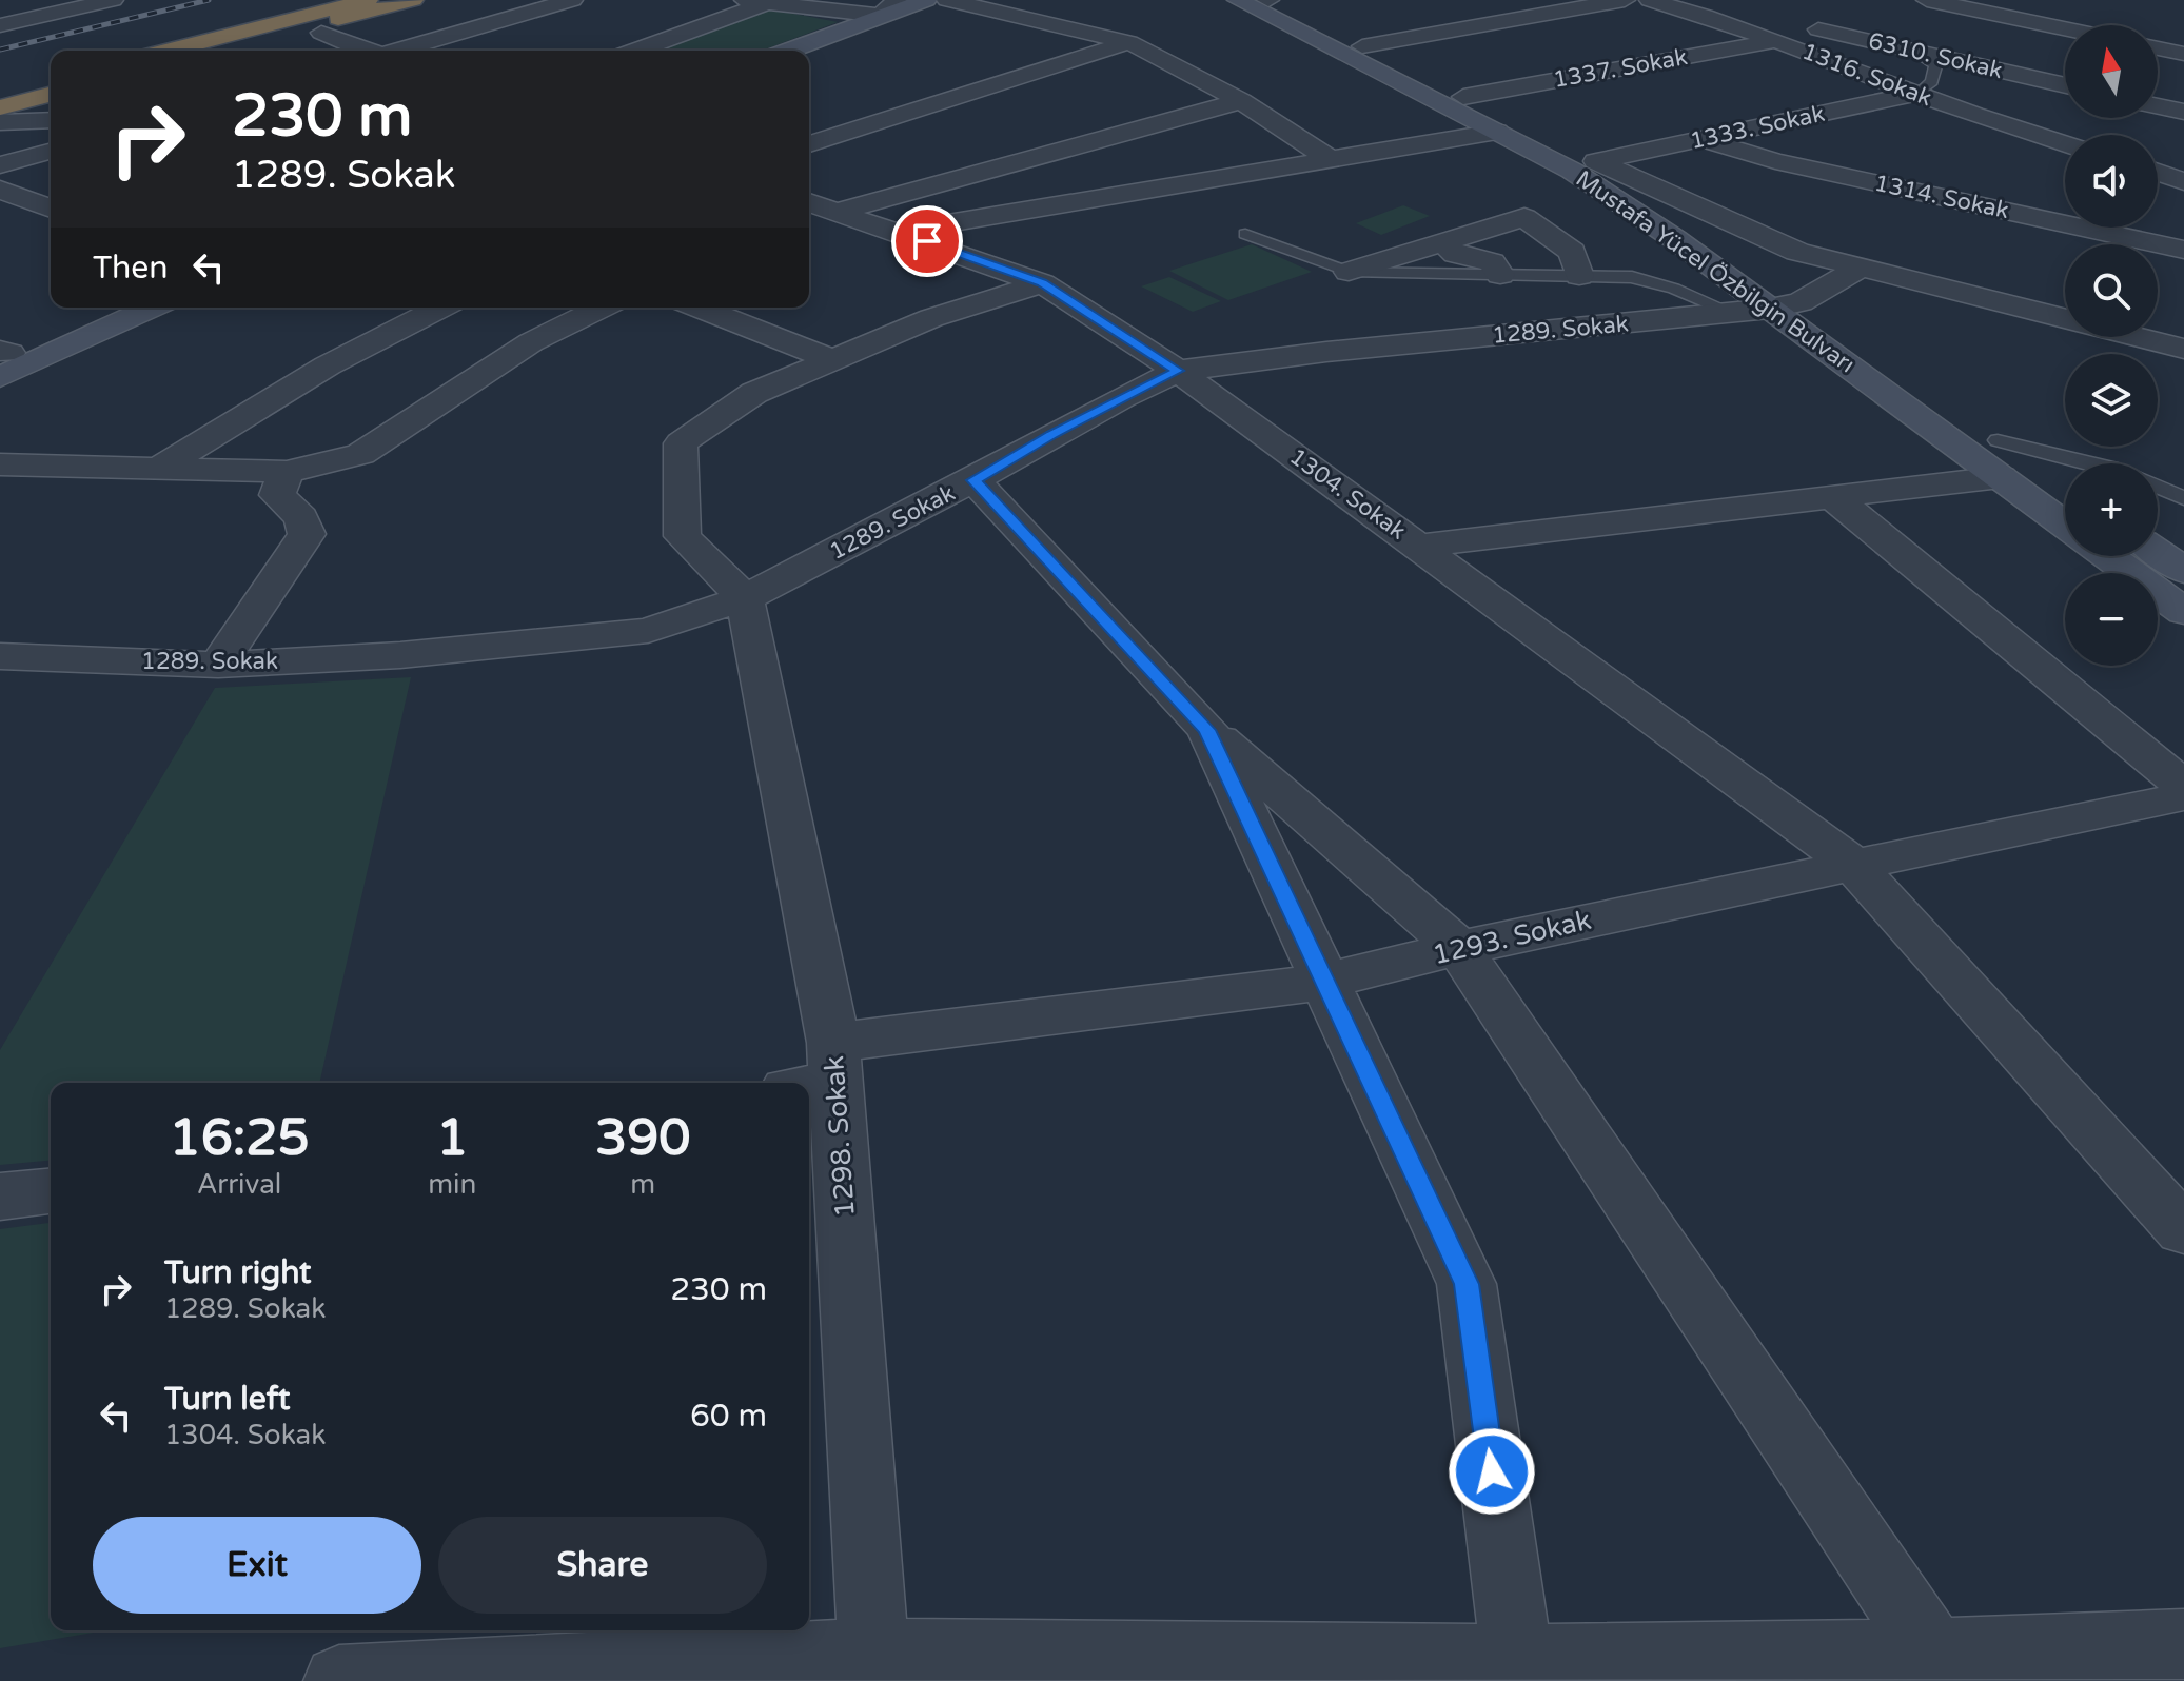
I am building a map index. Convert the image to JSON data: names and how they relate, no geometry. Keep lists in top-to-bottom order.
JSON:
{
  "streets": {
    "street": [
      "6310. Sokak",
      "1337. Sokak",
      "1316. Sokak",
      "1333. Sokak",
      "1314. Sokak",
      "Mustafa Yücel Özbilgin Bulvarı",
      "1289. Sokak",
      "1304. Sokak",
      "1293. Sokak",
      "1298. Sokak"
    ]
  },
  "crossings": [
    ["1337. Sokak", "1316. Sokak"],
    ["1337. Sokak", "Mustafa Yücel Özbilgin Bulvarı"],
    ["1316. Sokak", "1333. Sokak"],
    ["1333. Sokak", "1314. Sokak"],
    ["1333. Sokak", "Mustafa Yücel Özbilgin Bulvarı"],
    ["Mustafa Yücel Özbilgin Bulvarı", "1289. Sokak"],
    ["1289. Sokak", "1304. Sokak"],
    ["1289. Sokak", "1298. Sokak"],
    ["1304. Sokak", "1293. Sokak"],
    ["1293. Sokak", "1298. Sokak"]
  ],
  "north": "top",
  "page": {
    "map_buttons": ["+", "−"],
    "turn": ["230 m", "1289. Sokak"],
    "then": "Then",
    "eta": [
      "16:25",
      "Arrival",
      "1",
      "min",
      "390",
      "m"
    ],
    "list": [
      {
        "name": "Turn right",
        "note": "1289. Sokak",
        "value": "230 m"
      },
      {
        "name": "Turn left",
        "note": "1304. Sokak",
        "value": "60 m"
      }
    ],
    "buttons": ["Exit", "Share"]
  }
}
